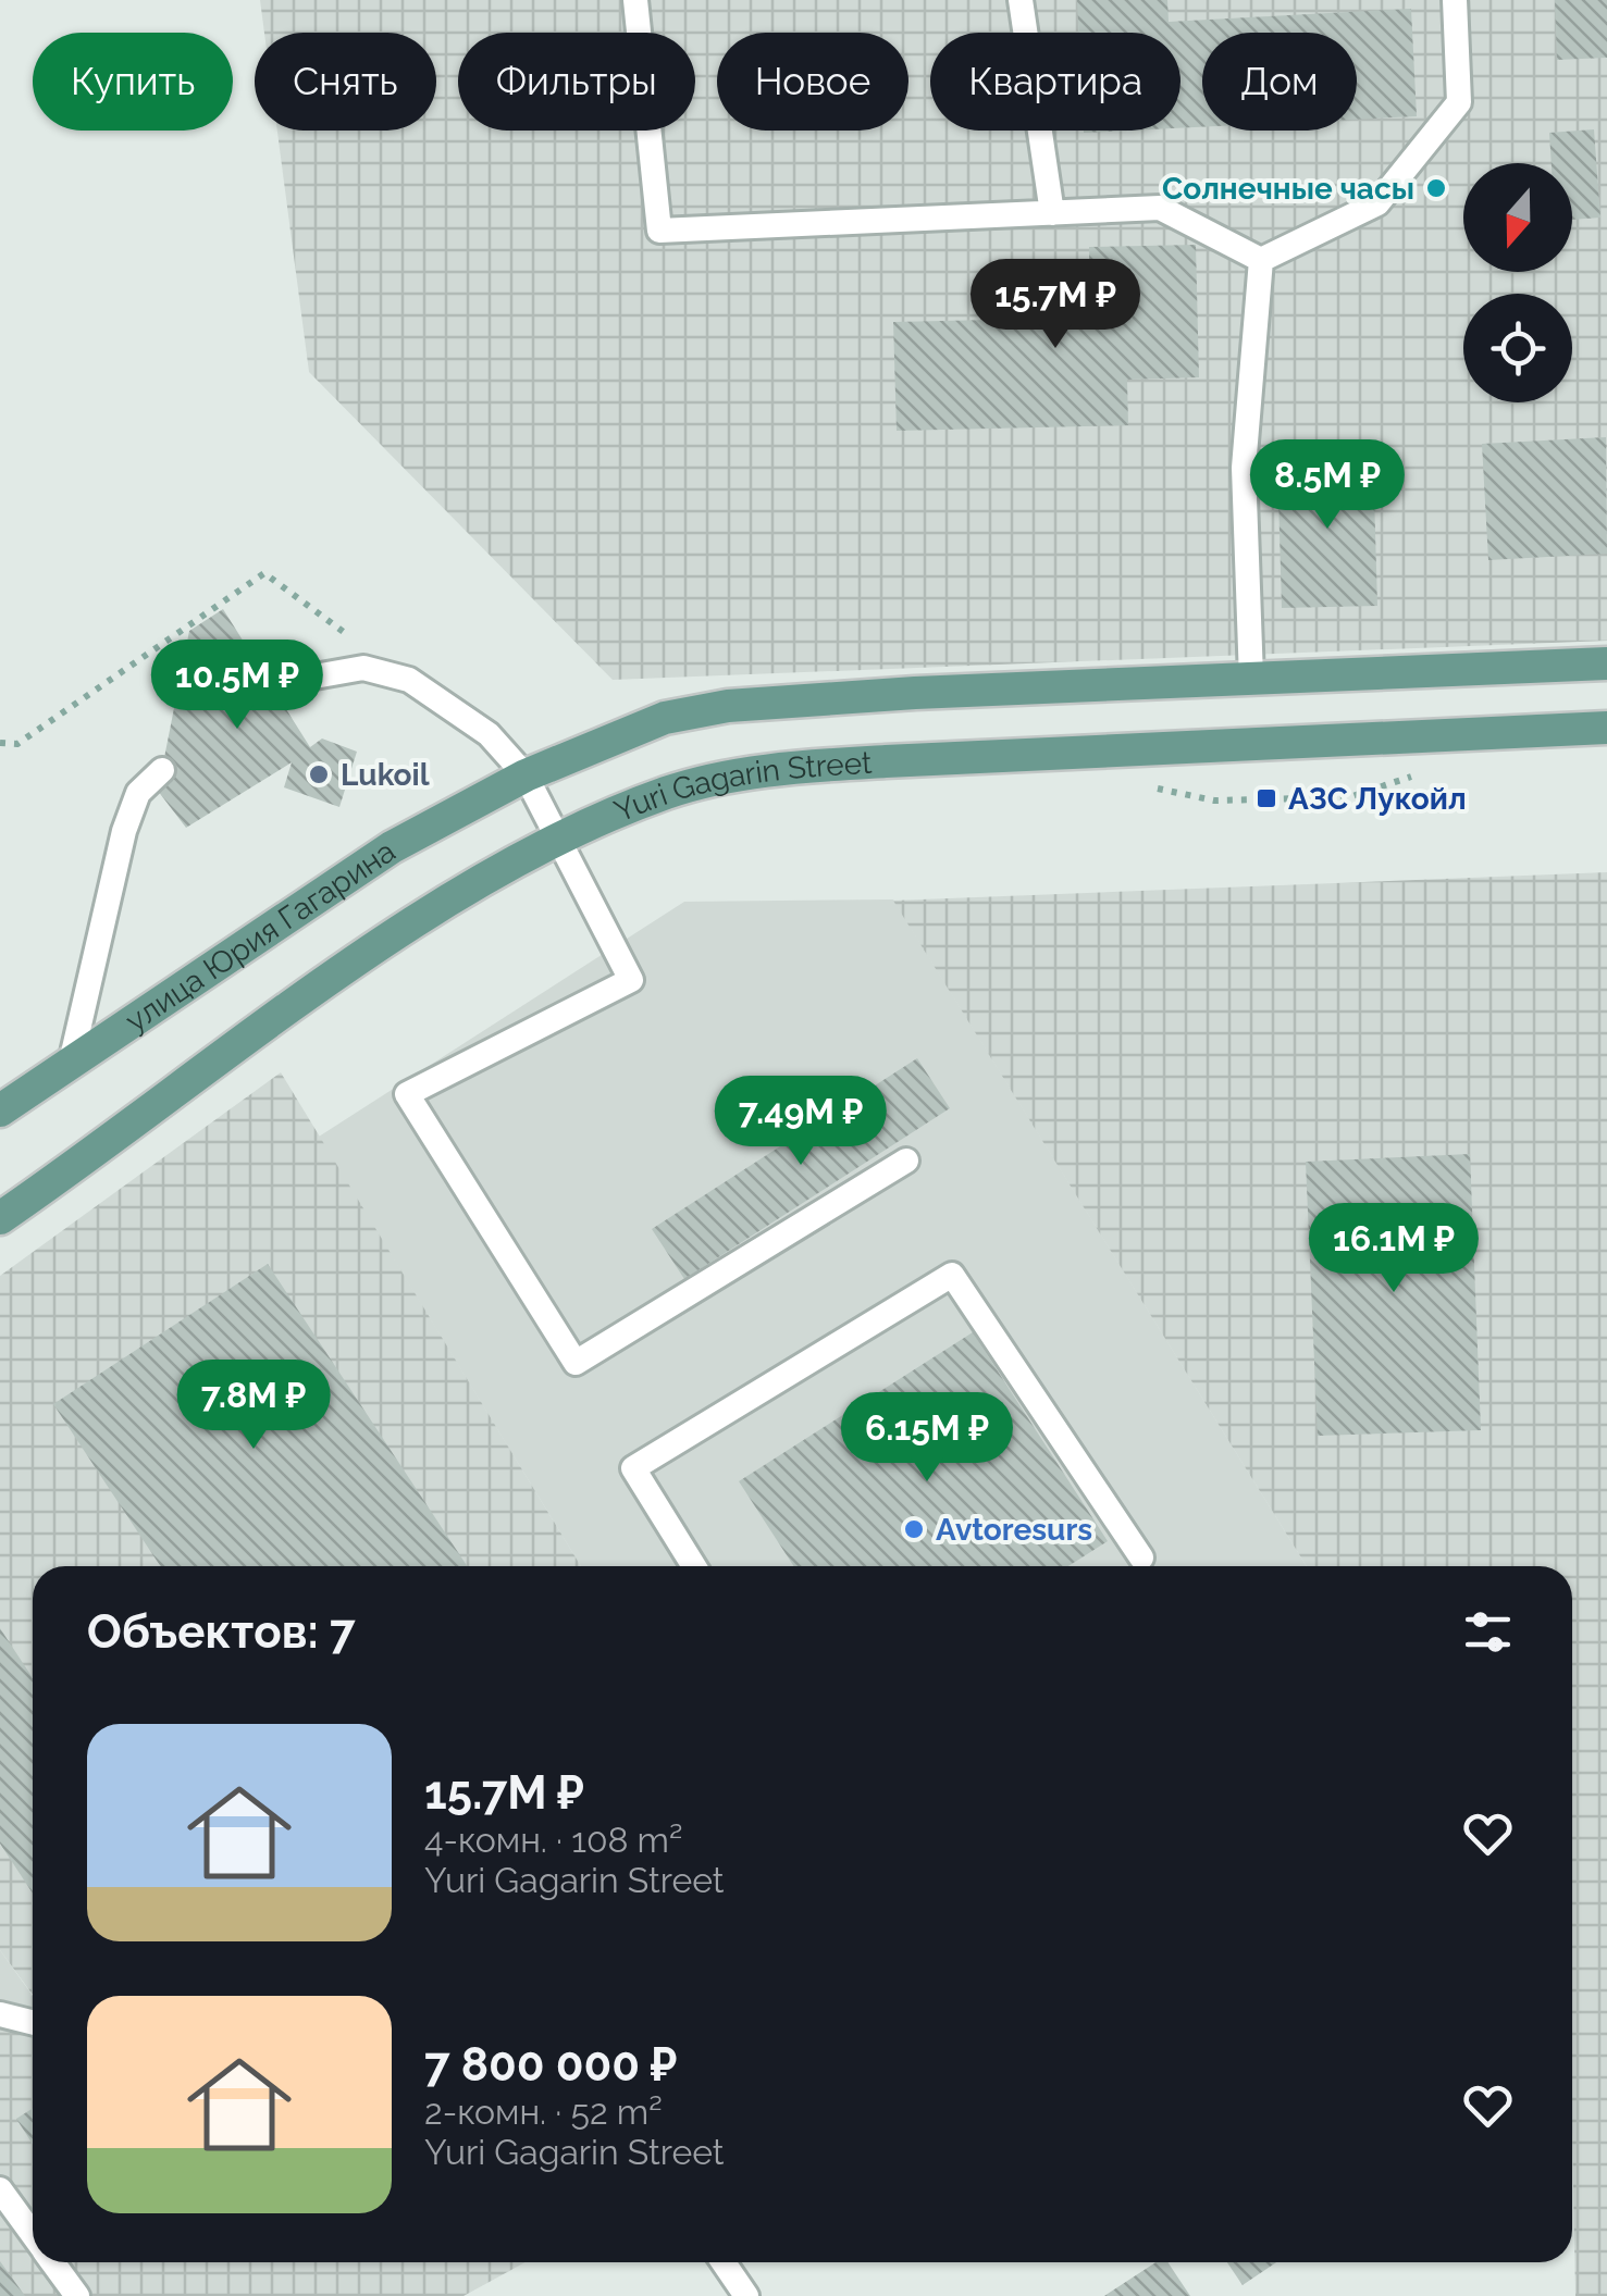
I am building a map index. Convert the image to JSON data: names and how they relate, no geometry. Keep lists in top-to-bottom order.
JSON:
{
  "streets": {
    "main road": ["Yuri Gagarin Street", "улица Юрия Гагарина"]
  },
  "places": {
    "other": ["Солнечные часы", "Lukoil", "Avtoresurs"],
    "transit": ["АЗС Лукойл"]
  },
  "north": "bottom",
  "page": {
    "chip": [
      "Купить",
      "Снять",
      "Фильтры",
      "Новое",
      "Квартира",
      "Дом"
    ],
    "price": [
      "15.7M ₽",
      "8.5M ₽",
      "10.5M ₽",
      "7.49M ₽",
      "16.1M ₽",
      "7.8M ₽",
      "6.15M ₽"
    ],
    "heading": "Объектов: 7",
    "list": [
      {
        "name": "15.7M ₽",
        "note": "4-комн. · 108 m² · Yuri Gagarin Street"
      },
      {
        "name": "7 800 000 ₽",
        "note": "2-комн. · 52 m² · Yuri Gagarin Street"
      }
    ]
  }
}
